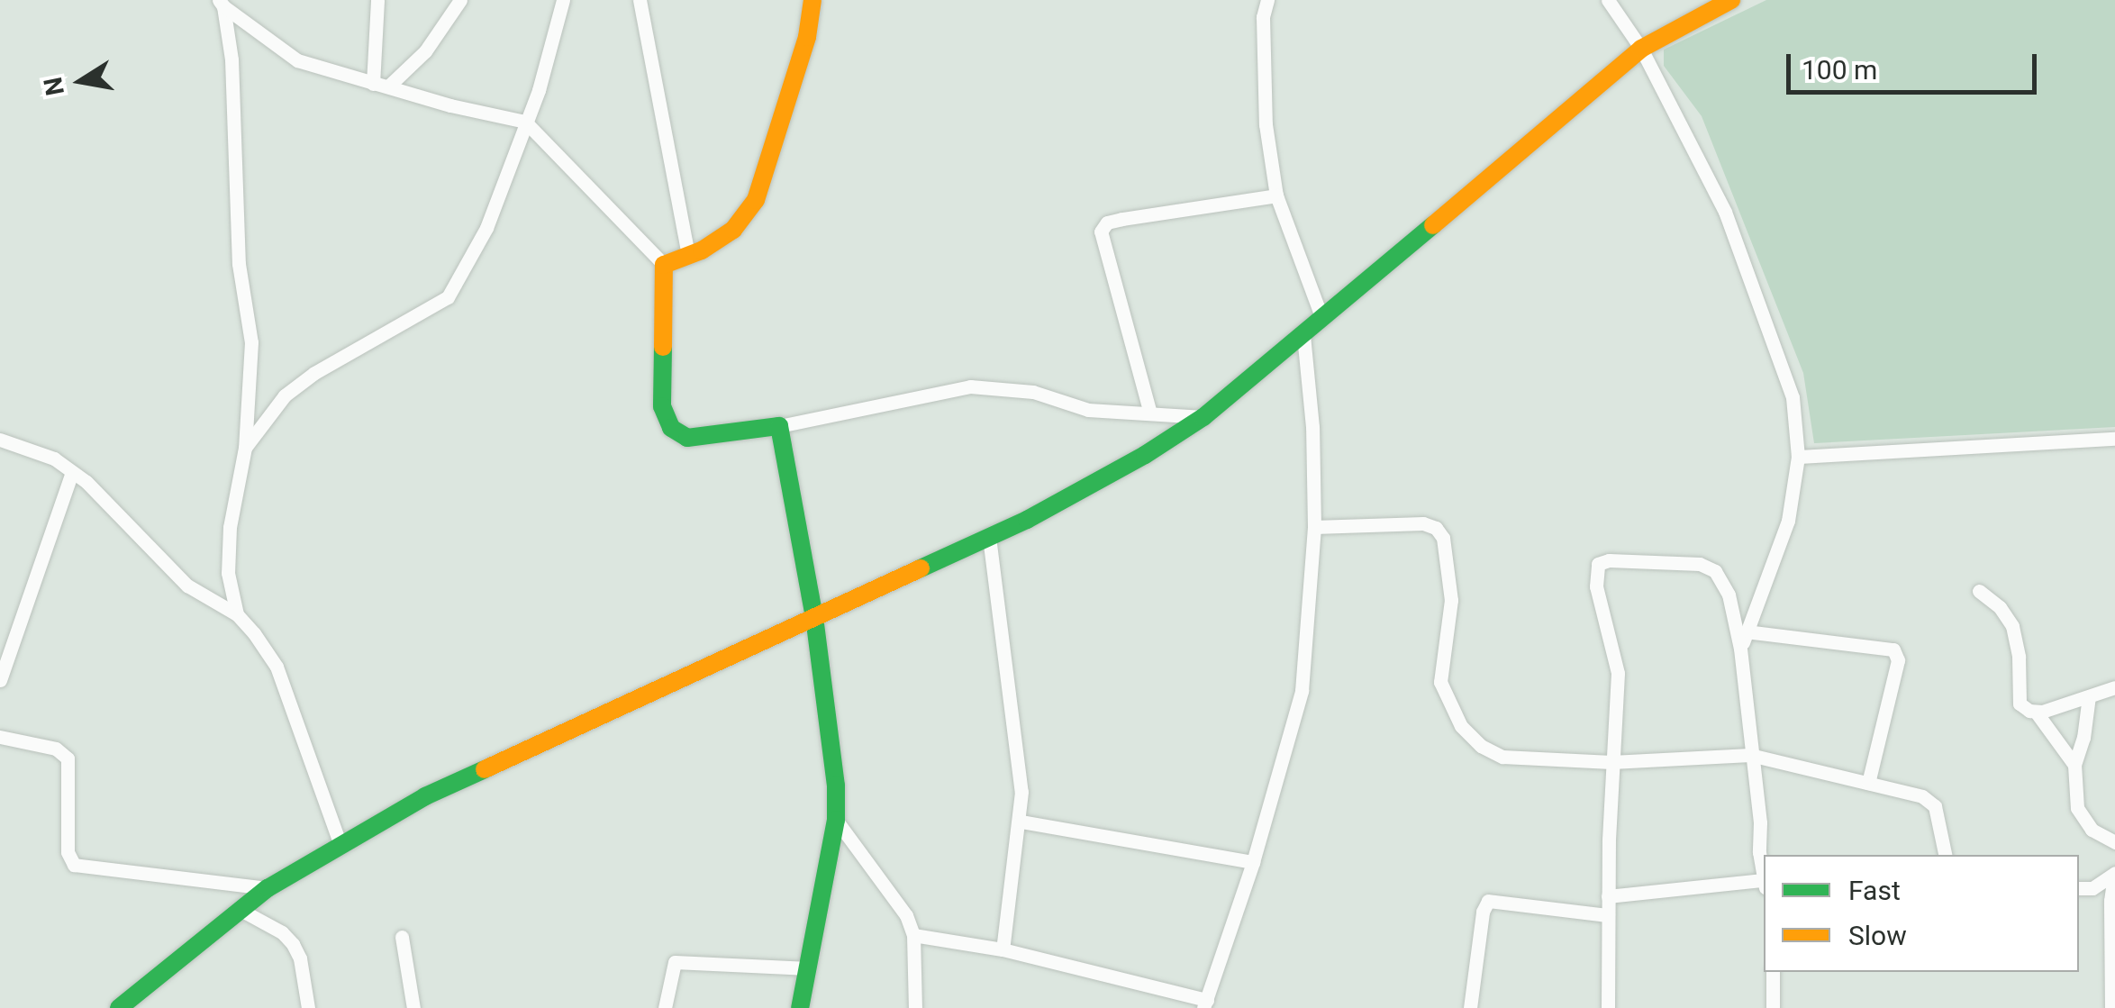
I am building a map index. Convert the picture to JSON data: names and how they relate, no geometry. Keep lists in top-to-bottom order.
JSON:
{
  "legend": ["Fast", "Slow"],
  "scale_bar": "100 m",
  "north": "left"
}
